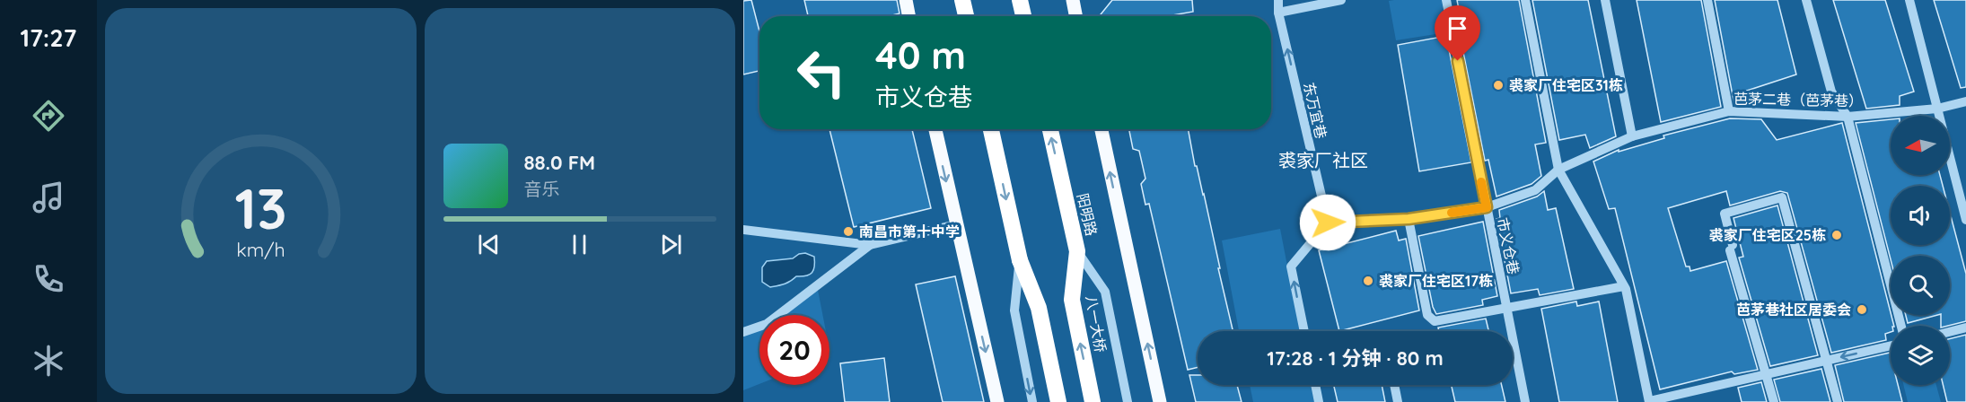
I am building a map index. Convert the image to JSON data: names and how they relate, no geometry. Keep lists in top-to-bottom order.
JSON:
{
  "streets": {
    "highway": ["阳明路", "八一大桥"],
    "street": ["芭茅二巷（芭茅巷）", "东万宜巷", "市义仓巷"]
  },
  "crossings": [
    ["芭茅二巷（芭茅巷）", "东万宜巷"],
    ["芭茅二巷（芭茅巷）", "市义仓巷"],
    ["阳明路", "八一大桥"]
  ],
  "one_way": ["东万宜巷"],
  "districts": ["裘家厂社区"],
  "places": [
    "裘家厂住宅区31栋",
    "南昌市第十中学",
    "裘家厂住宅区25栋",
    "裘家厂住宅区17栋",
    "芭茅巷社区居委会"
  ],
  "north": "left",
  "page": {
    "tabs": "17:27",
    "turn": ["40 m", "市义仓巷"],
    "song": ["88.0 FM", "音乐"],
    "limit": "20",
    "trip": "17:28 · 1 分钟 · 80 m",
    "gauge": ["13", "km/h"]
  }
}
